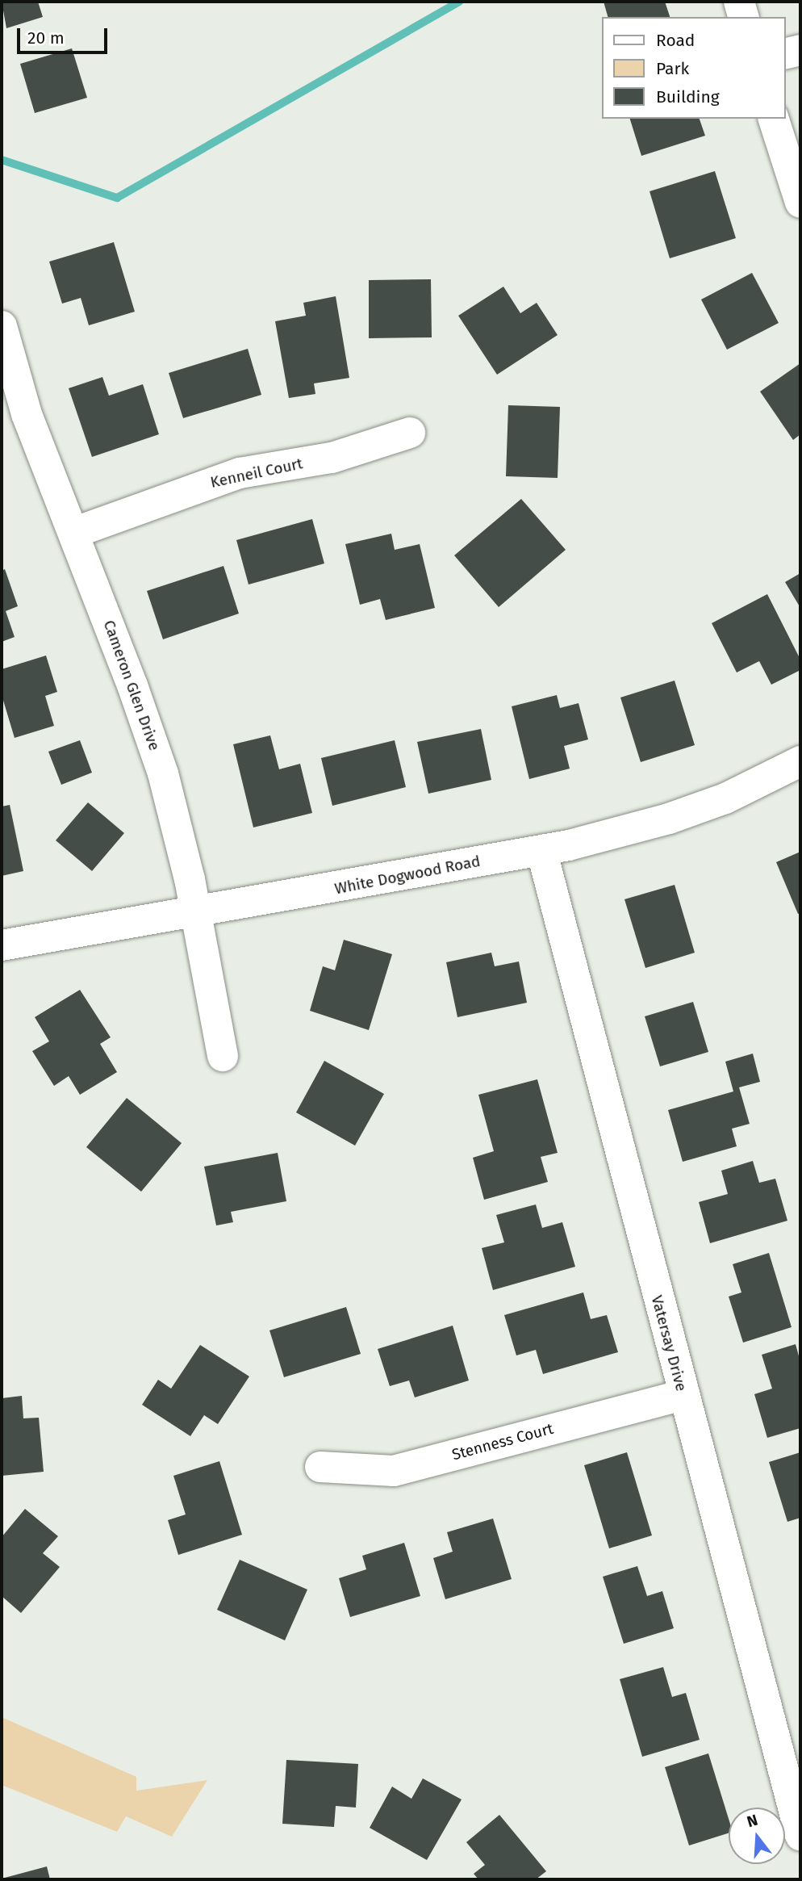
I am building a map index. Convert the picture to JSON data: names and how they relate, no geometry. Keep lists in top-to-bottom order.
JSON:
{
  "streets": {
    "street": [
      "Kenneil Court",
      "Cameron Glen Drive",
      "White Dogwood Road",
      "Vatersay Drive",
      "Stenness Court"
    ]
  },
  "crossings": [
    ["Kenneil Court", "Cameron Glen Drive"],
    ["Cameron Glen Drive", "White Dogwood Road"],
    ["White Dogwood Road", "Vatersay Drive"],
    ["Vatersay Drive", "Stenness Court"]
  ],
  "legend": ["Road", "Park", "Building"],
  "scale_bar": "20 m",
  "north": "top"
}
